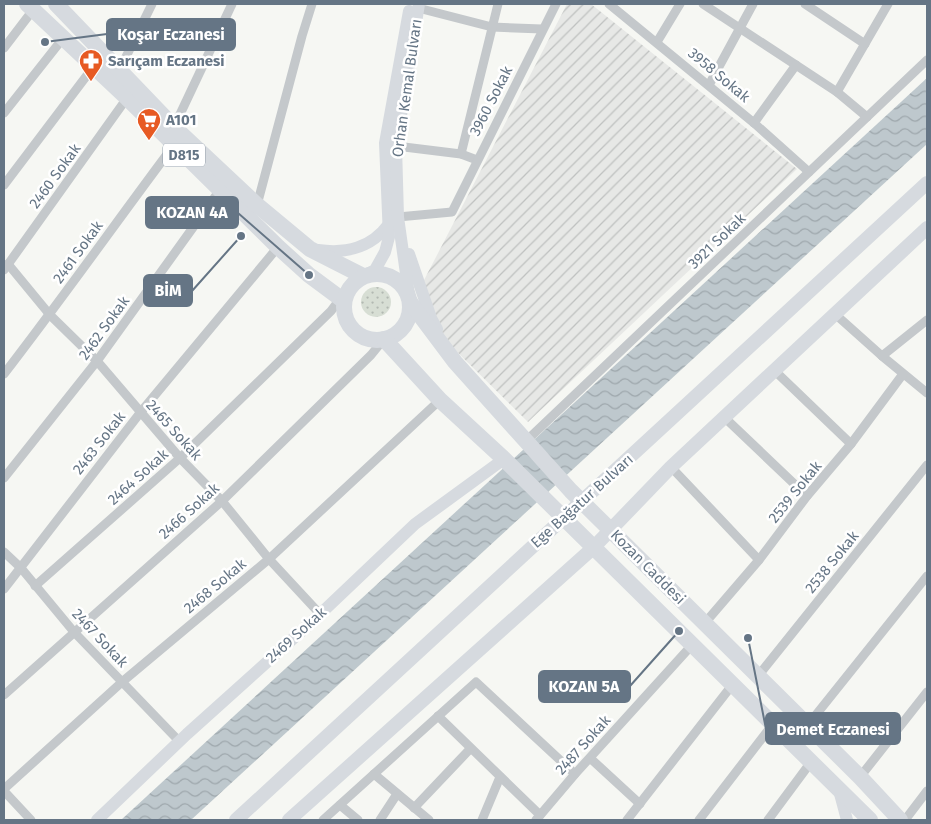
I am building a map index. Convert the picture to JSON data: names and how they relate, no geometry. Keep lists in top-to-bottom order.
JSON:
{
  "streets": {
    "highway": ["D815", "Kozan Caddesi"],
    "main road": ["Orhan Kemal Bulvarı", "Ege Bağatur Bulvarı", "2469 Sokak"],
    "street": [
      "3958 Sokak",
      "3960 Sokak",
      "2460 Sokak",
      "3921 Sokak",
      "2461 Sokak",
      "2462 Sokak",
      "2465 Sokak",
      "2463 Sokak",
      "2464 Sokak",
      "2539 Sokak",
      "2466 Sokak",
      "2538 Sokak",
      "2468 Sokak",
      "2467 Sokak",
      "2487 Sokak"
    ]
  },
  "crossings": [
    ["3958 Sokak", "3921 Sokak"],
    ["Orhan Kemal Bulvarı", "3960 Sokak"],
    ["D815", "2460 Sokak"],
    ["D815", "2461 Sokak"],
    ["D815", "2462 Sokak"],
    ["D815", "2463 Sokak"],
    ["D815", "2464 Sokak"],
    ["D815", "2466 Sokak"],
    ["D815", "Kozan Caddesi"],
    ["2460 Sokak", "2465 Sokak"],
    ["3921 Sokak", "Kozan Caddesi"],
    ["2461 Sokak", "2465 Sokak"],
    ["2462 Sokak", "2465 Sokak"],
    ["2465 Sokak", "2463 Sokak"],
    ["2465 Sokak", "2464 Sokak"],
    ["2465 Sokak", "2466 Sokak"],
    ["2465 Sokak", "2468 Sokak"],
    ["2465 Sokak", "2469 Sokak"],
    ["2463 Sokak", "2467 Sokak"],
    ["2464 Sokak", "2466 Sokak"],
    ["2464 Sokak", "Kozan Caddesi"],
    ["2464 Sokak", "2467 Sokak"],
    ["2539 Sokak", "Kozan Caddesi"],
    ["Ege Bağatur Bulvarı", "Kozan Caddesi"],
    ["2466 Sokak", "Kozan Caddesi"],
    ["2466 Sokak", "2467 Sokak"],
    ["2538 Sokak", "Kozan Caddesi"],
    ["Kozan Caddesi", "2468 Sokak"],
    ["Kozan Caddesi", "2469 Sokak"],
    ["Kozan Caddesi", "2487 Sokak"],
    ["2468 Sokak", "2467 Sokak"],
    ["2469 Sokak", "2467 Sokak"]
  ],
  "places": {
    "other": [
      "Koşar Eczanesi",
      "BİM",
      "KOZAN 4A",
      "KOZAN 5A",
      "Demet Eczanesi"
    ],
    "pharmacy": ["Sarıçam Eczanesi"],
    "supermarket": ["A101"]
  }
}
